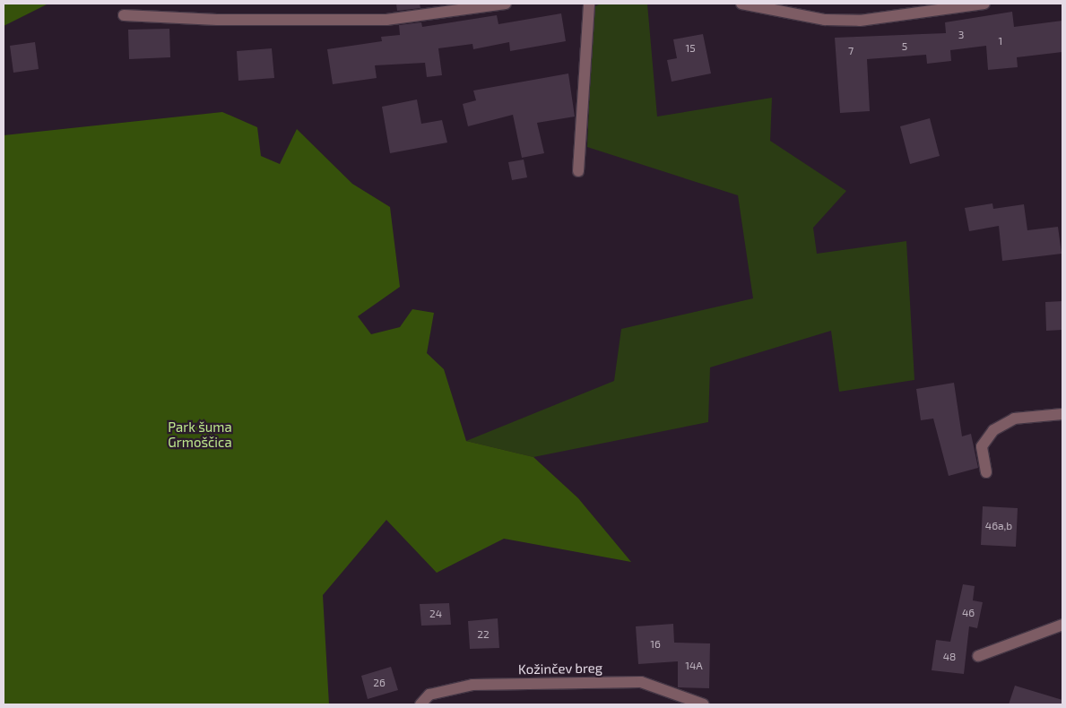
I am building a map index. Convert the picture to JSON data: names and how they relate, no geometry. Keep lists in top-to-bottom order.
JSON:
{
  "streets": {
    "street": ["Kožinčev breg"]
  },
  "parks": ["Park šuma Grmoščica"],
  "house_numbers": [
    "3",
    "1",
    "5",
    "15",
    "7",
    "46a,b",
    "46",
    "24",
    "22",
    "16",
    "48",
    "14A",
    "26"
  ]
}
